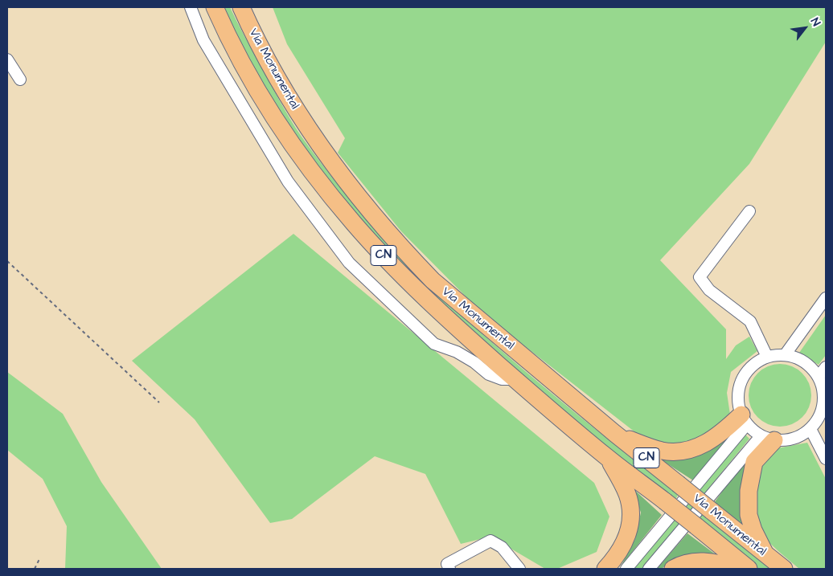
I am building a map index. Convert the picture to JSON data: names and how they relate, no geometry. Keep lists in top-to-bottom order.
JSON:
{
  "streets": {
    "highway": ["Vía Monumental", "CN"]
  },
  "north": "top right"
}
